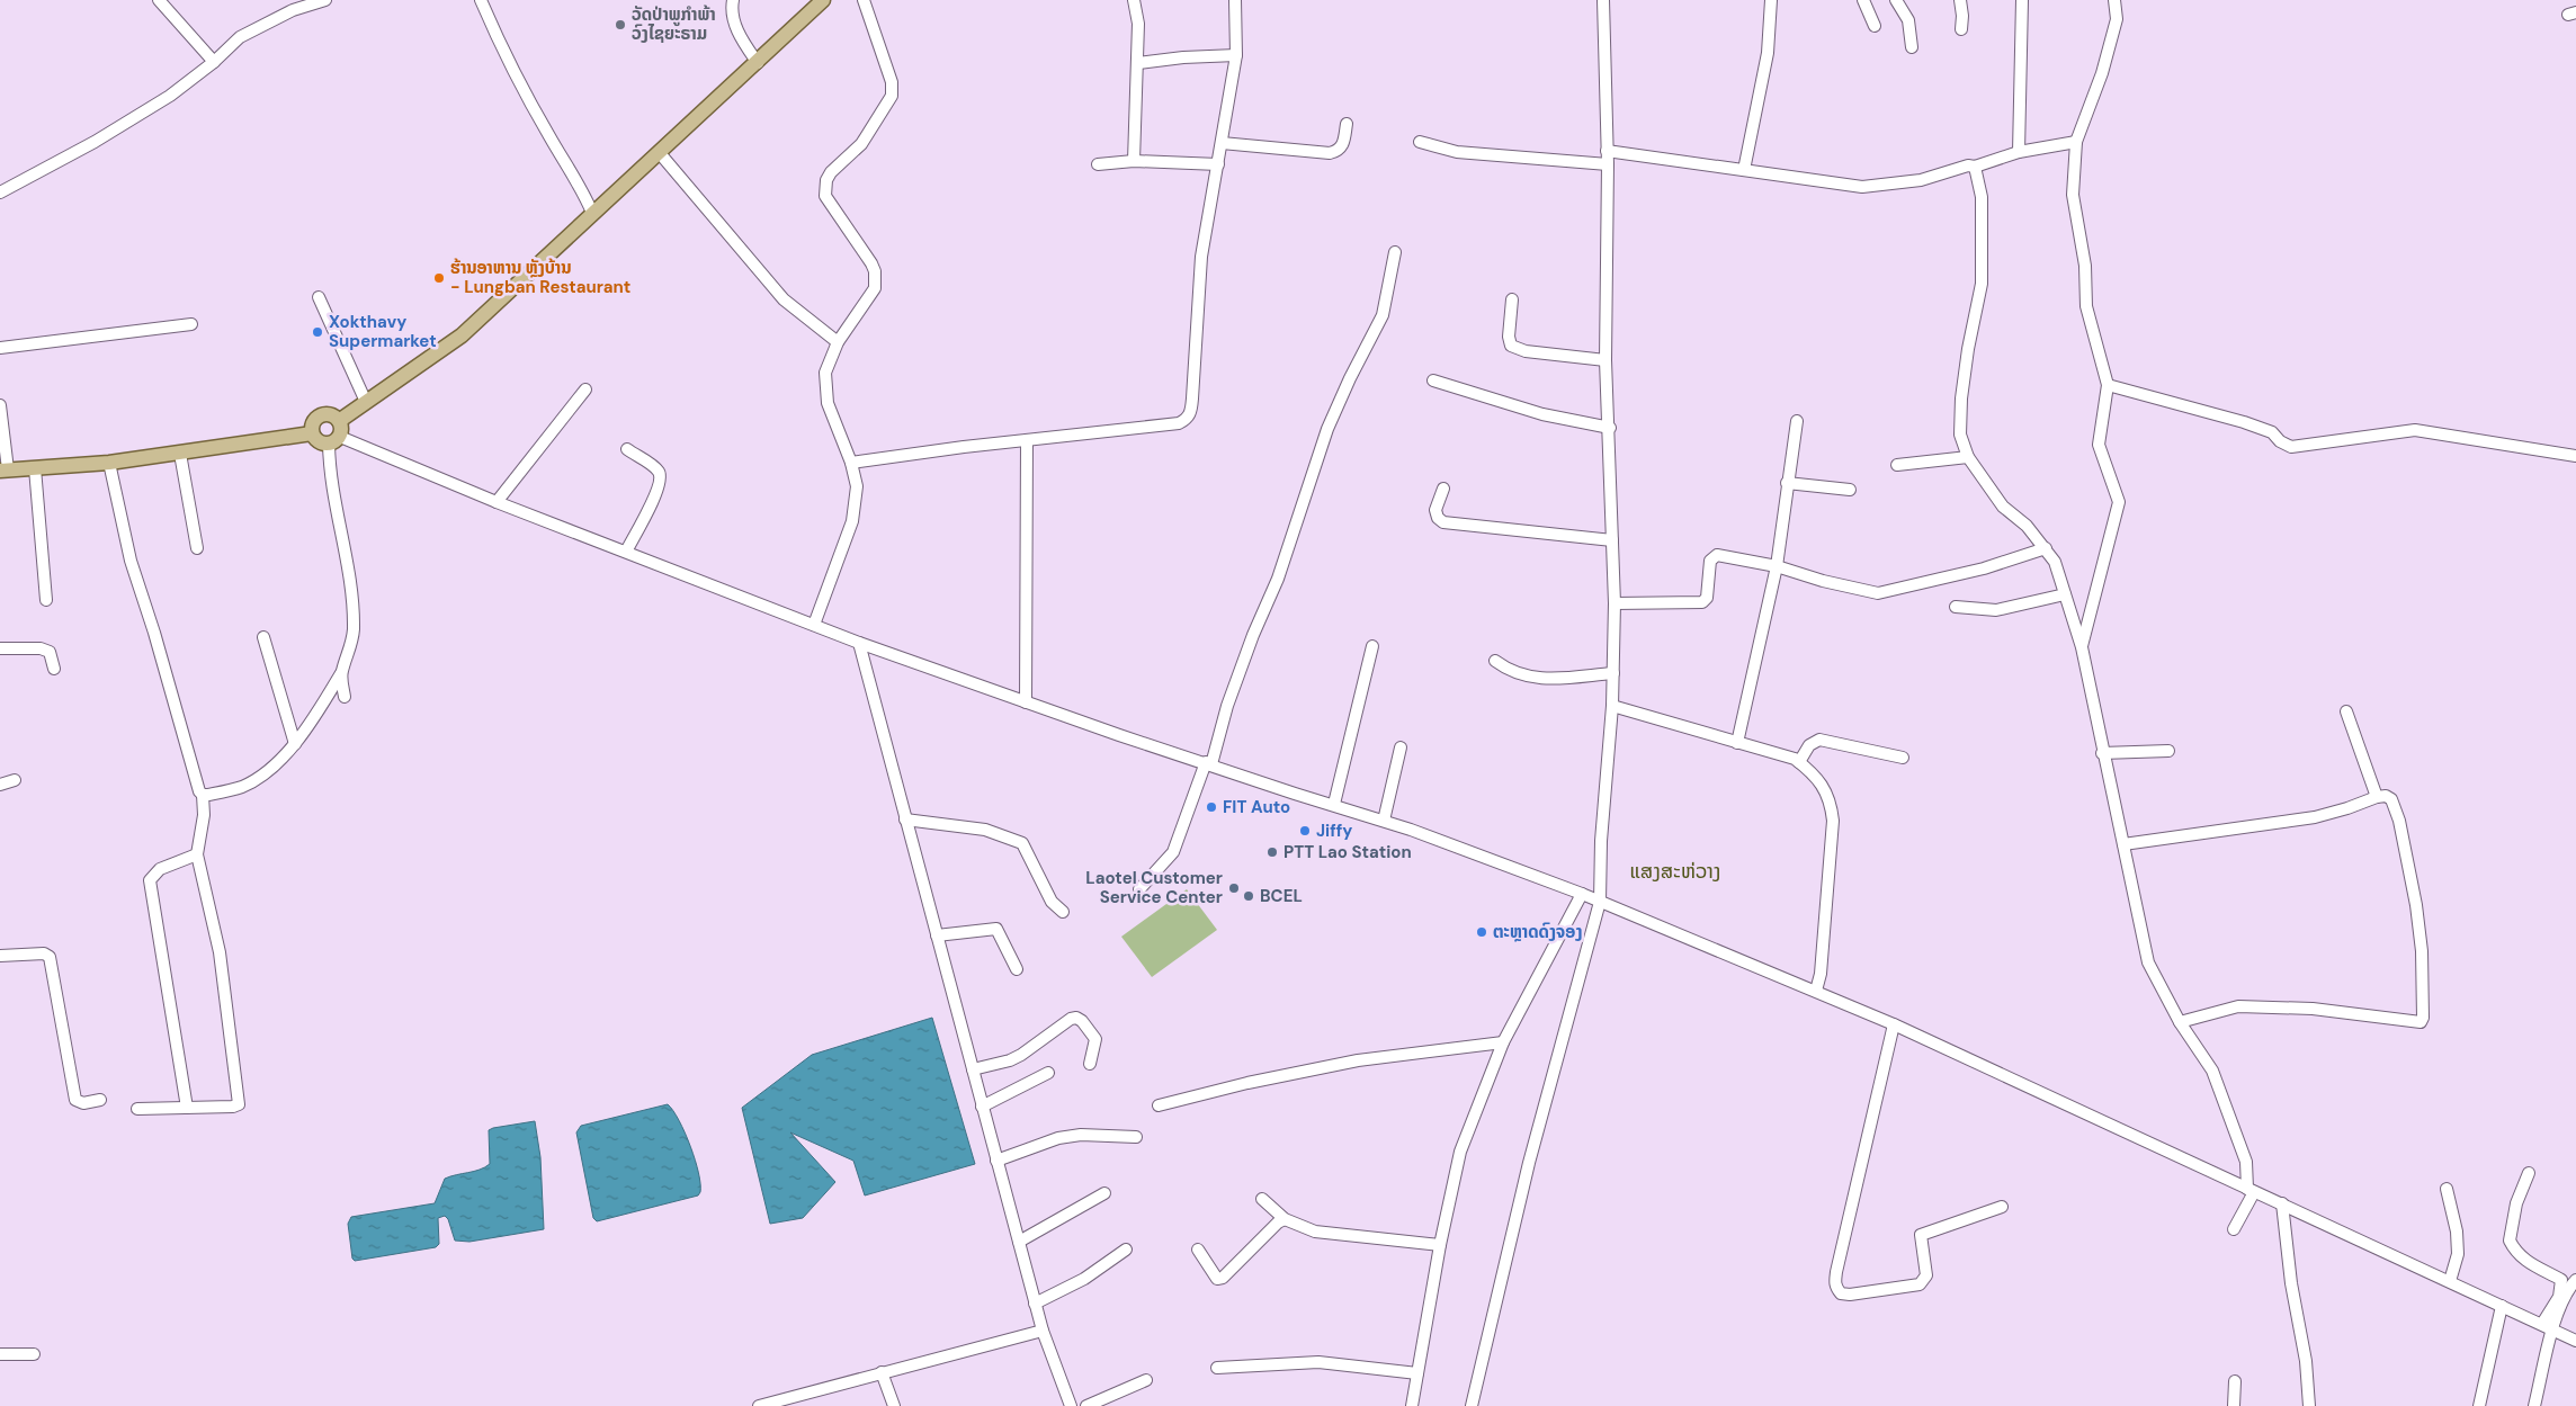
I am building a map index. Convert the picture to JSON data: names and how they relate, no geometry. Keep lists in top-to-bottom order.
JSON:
{
  "districts": ["ແສງສະຫ່ວາງ"],
  "places": [
    "ວັດປ່າພູກຳພ້າ ວົງໄຊຍະຣາມ",
    "ຮ້ານອາຫານ ຫຼັງບ້ານ - Lungban Restaurant",
    "Xokthavy Supermarket",
    "FIT Auto",
    "Jiffy",
    "PTT Lao Station",
    "Laotel Customer Service Center",
    "BCEL",
    "ຕະຫຼາດດົງຈອງ"
  ]
}
